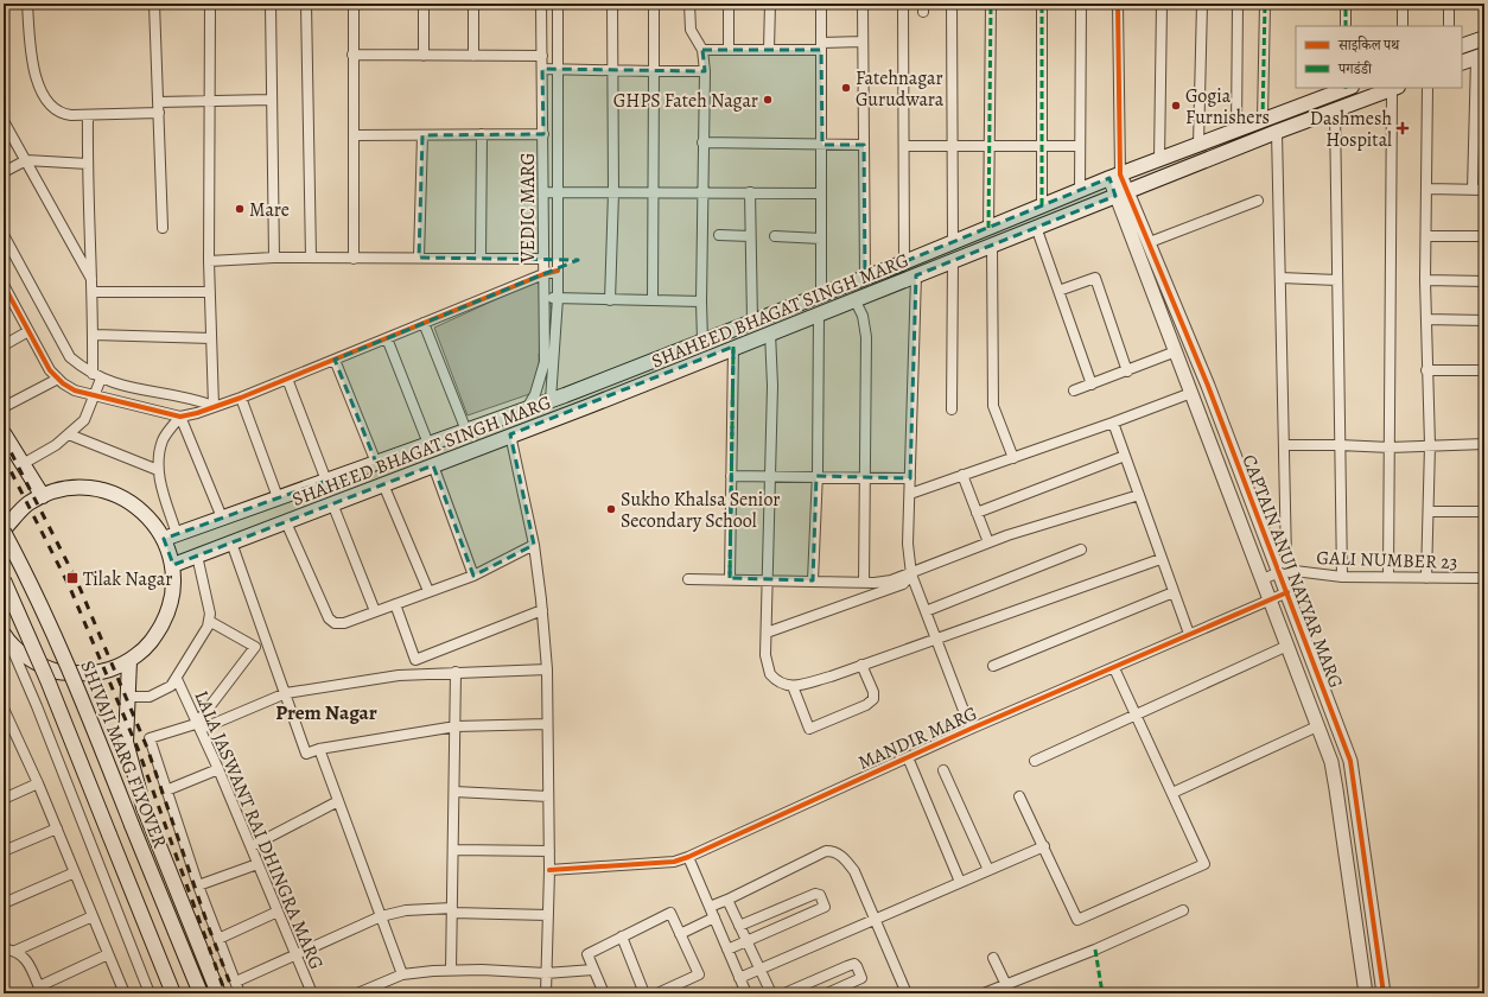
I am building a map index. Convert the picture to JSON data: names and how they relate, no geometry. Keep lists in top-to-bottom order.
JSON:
{
  "streets": {
    "main road": ["SHAHEED BHAGAT SINGH MARG", "SHIVAJI MARG FLYOVER"],
    "street": [
      "VEDIC MARG",
      "GALI NUMBER 23",
      "CAPTAIN ANUJ NAYYAR MARG",
      "MANDIR MARG",
      "LALA JASWANT RAI DHINGRA MARG"
    ]
  },
  "crossings": [
    ["VEDIC MARG", "SHAHEED BHAGAT SINGH MARG"],
    ["SHAHEED BHAGAT SINGH MARG", "CAPTAIN ANUJ NAYYAR MARG"],
    ["GALI NUMBER 23", "CAPTAIN ANUJ NAYYAR MARG"],
    ["CAPTAIN ANUJ NAYYAR MARG", "MANDIR MARG"]
  ],
  "districts": ["Prem Nagar"],
  "places": {
    "other": [
      "Fatehnagar Gurudwara",
      "GHPS Fateh Nagar",
      "Gogia Furnishers",
      "Mare",
      "Sukho Khalsa Senior Secondary School"
    ],
    "health": ["Dashmesh Hospital"],
    "transit": ["Tilak Nagar"]
  },
  "legend": ["साइकिल पथ", "पगडंडी"]
}
